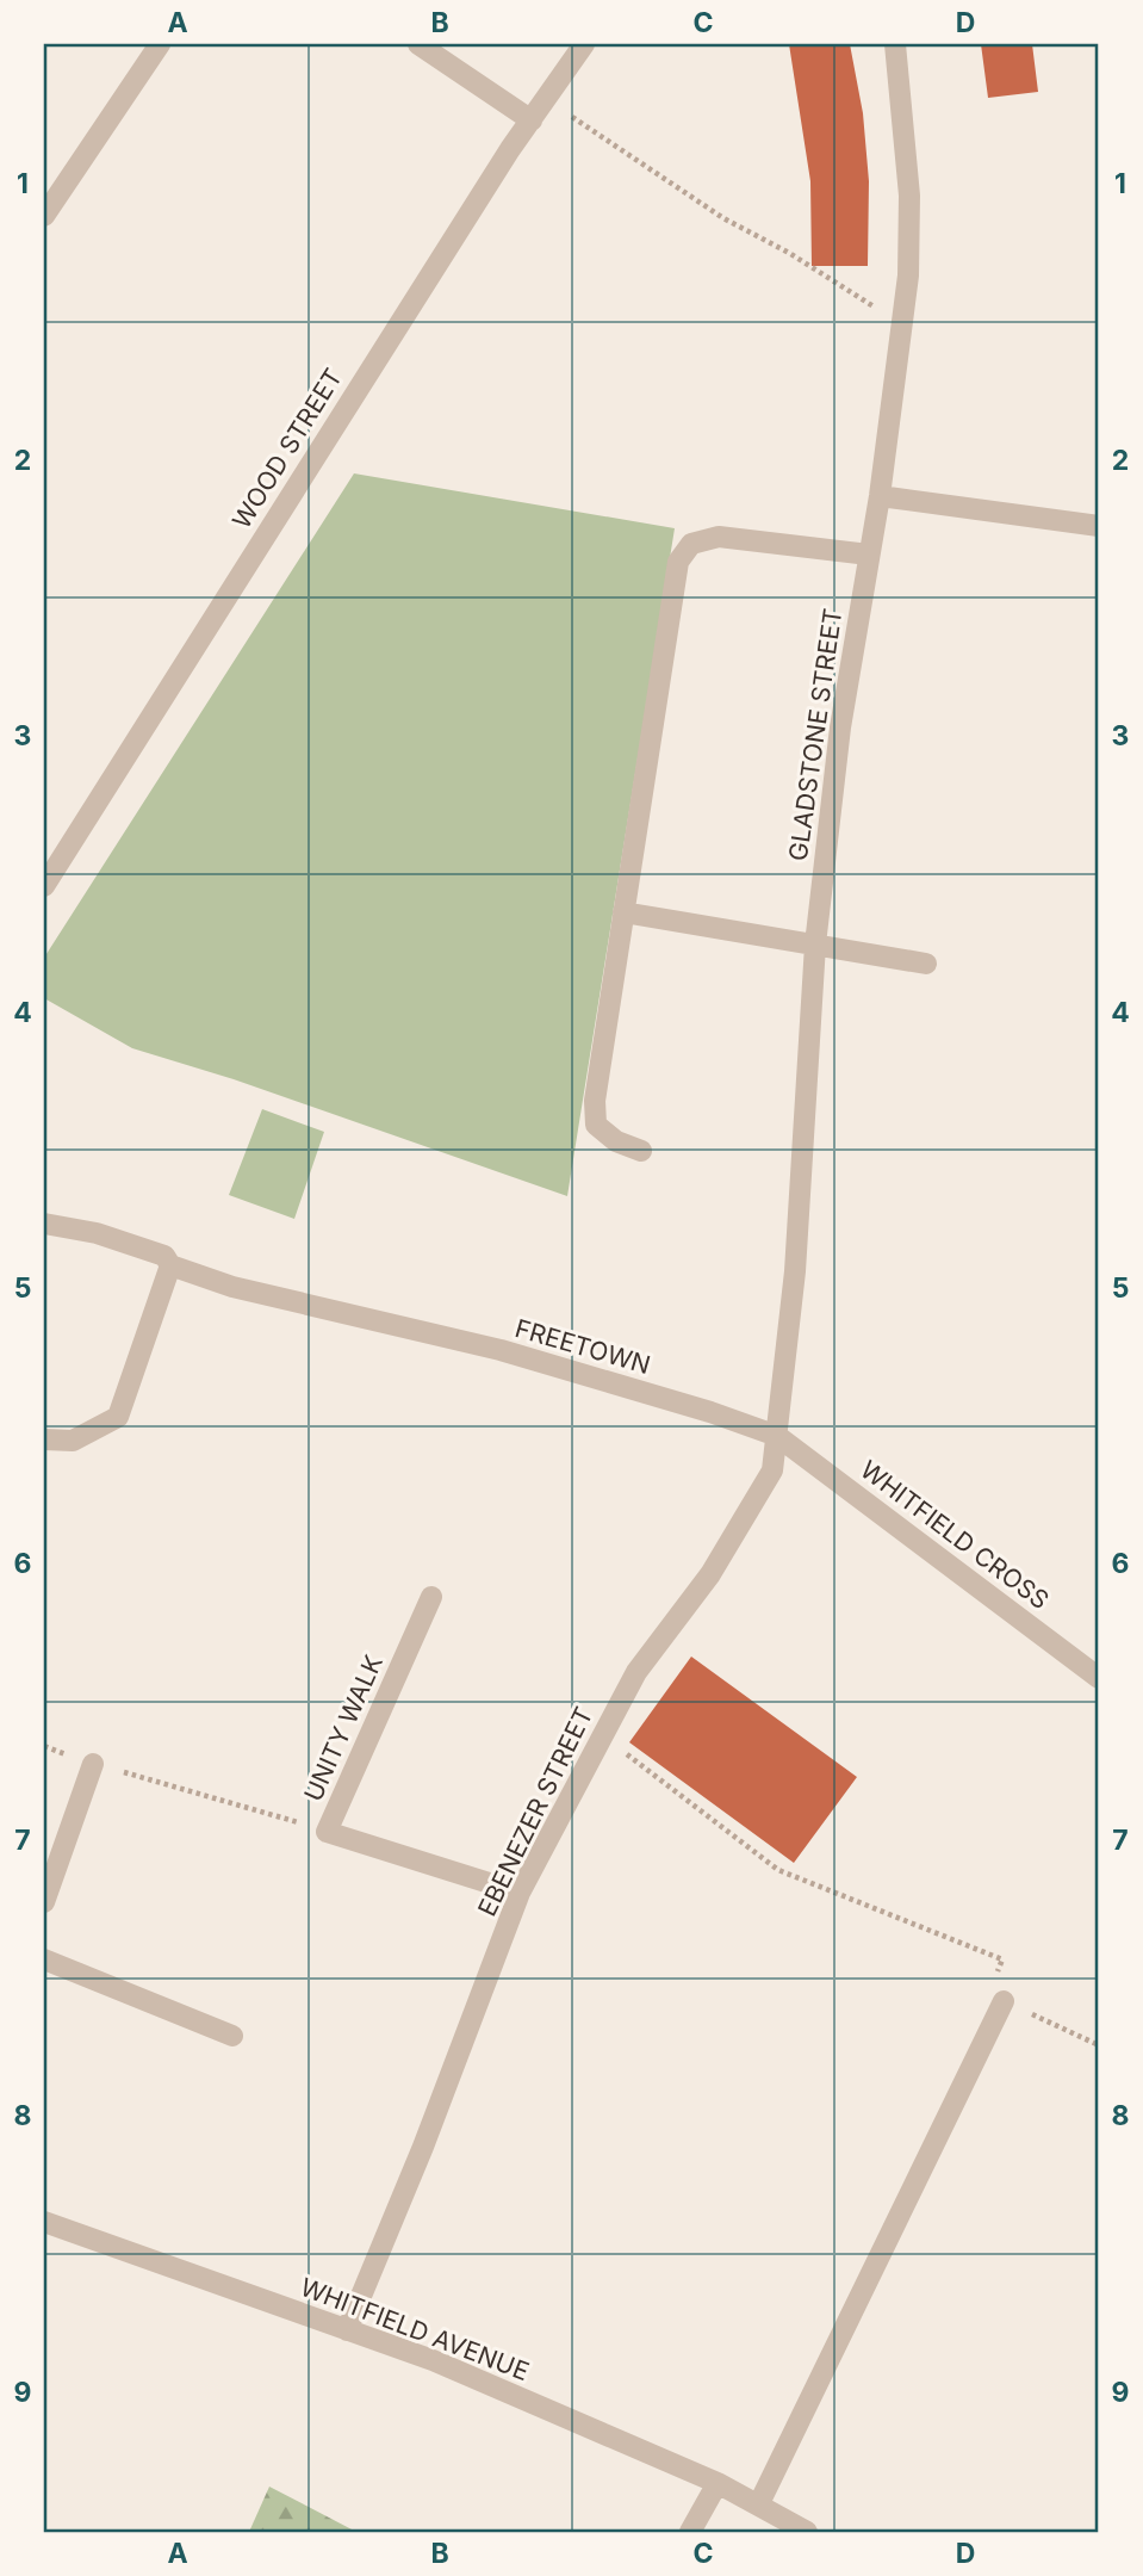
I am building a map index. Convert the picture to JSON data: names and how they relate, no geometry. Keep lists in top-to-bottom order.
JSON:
{
  "streets": {
    "street": [
      "WOOD STREET",
      "GLADSTONE STREET",
      "FREETOWN",
      "WHITFIELD CROSS",
      "UNITY WALK",
      "EBENEZER STREET",
      "WHITFIELD AVENUE"
    ]
  },
  "crossings": [
    ["GLADSTONE STREET", "FREETOWN"],
    ["GLADSTONE STREET", "WHITFIELD CROSS"],
    ["GLADSTONE STREET", "EBENEZER STREET"],
    ["FREETOWN", "WHITFIELD CROSS"],
    ["FREETOWN", "EBENEZER STREET"],
    ["WHITFIELD CROSS", "EBENEZER STREET"],
    ["UNITY WALK", "EBENEZER STREET"],
    ["EBENEZER STREET", "WHITFIELD AVENUE"]
  ],
  "grid": {
    "columns": [
      "A",
      "B",
      "C",
      "D"
    ],
    "rows": [
      "1",
      "2",
      "3",
      "4",
      "5",
      "6",
      "7",
      "8",
      "9"
    ]
  }
}
